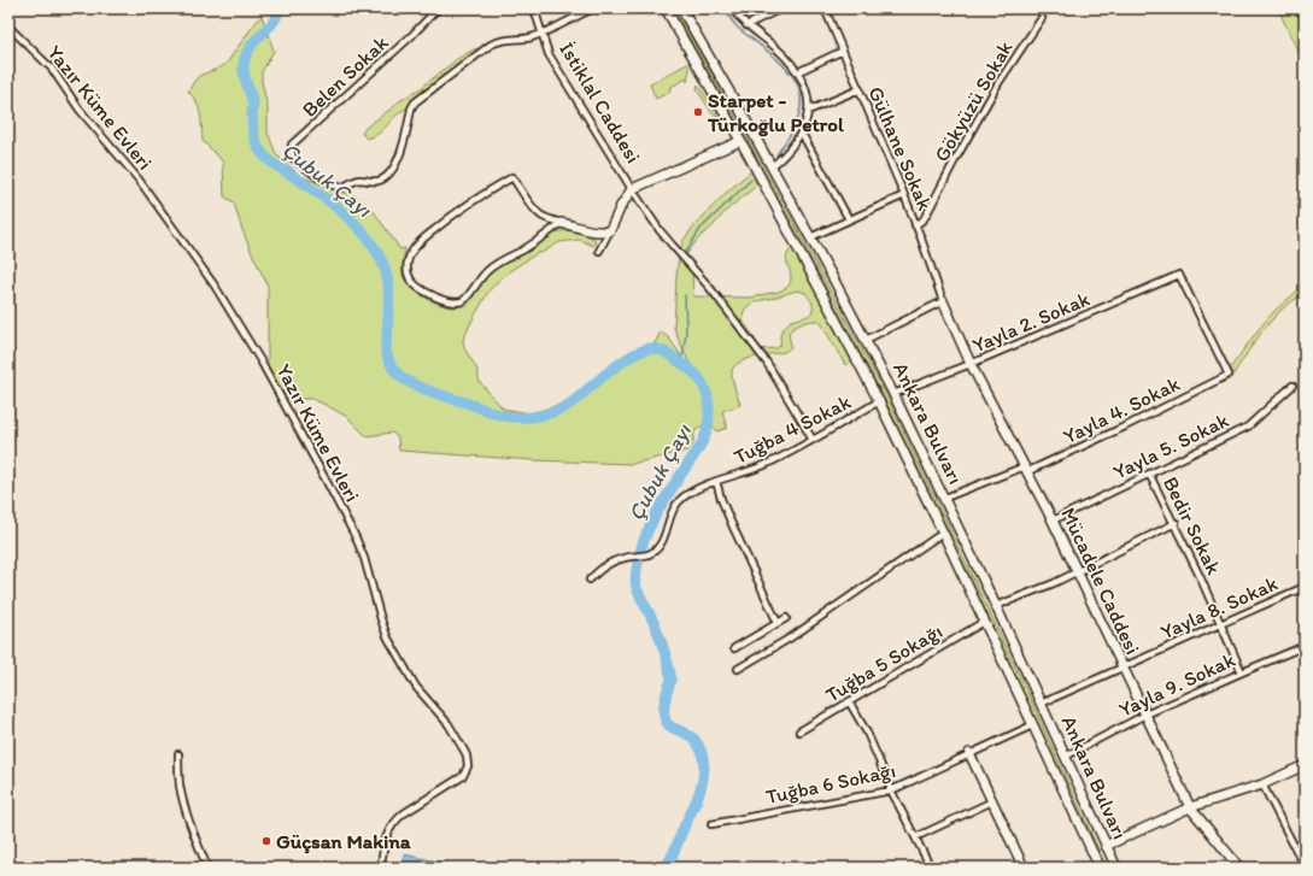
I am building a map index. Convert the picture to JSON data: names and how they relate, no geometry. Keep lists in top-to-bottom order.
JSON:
{
  "streets": {
    "main road": ["Ankara Bulvarı", "Mücadele Caddesi"],
    "street": [
      "Belen Sokak",
      "Gökyüzü Sokak",
      "İstiklal Caddesi",
      "Yazır Küme Evleri",
      "Gülhane Sokak",
      "Yayla 2. Sokak",
      "Yayla 4. Sokak",
      "Tuğba 4 Sokak",
      "Yayla 5. Sokak",
      "Bedir Sokak",
      "Yayla 8. Sokak",
      "Tuğba 5 Sokağı",
      "Yayla 9. Sokak",
      "Tuğba 6 Sokağı"
    ]
  },
  "crossings": [
    ["Belen Sokak", "İstiklal Caddesi"],
    ["Gökyüzü Sokak", "Gülhane Sokak"],
    ["İstiklal Caddesi", "Tuğba 4 Sokak"],
    ["Gülhane Sokak", "Mücadele Caddesi"],
    ["Yayla 2. Sokak", "Yayla 4. Sokak"],
    ["Yayla 2. Sokak", "Ankara Bulvarı"],
    ["Yayla 2. Sokak", "Mücadele Caddesi"],
    ["Yayla 4. Sokak", "Ankara Bulvarı"],
    ["Yayla 4. Sokak", "Mücadele Caddesi"],
    ["Ankara Bulvarı", "Tuğba 4 Sokak"],
    ["Ankara Bulvarı", "Yayla 8. Sokak"],
    ["Ankara Bulvarı", "Tuğba 5 Sokağı"],
    ["Ankara Bulvarı", "Yayla 9. Sokak"],
    ["Ankara Bulvarı", "Tuğba 6 Sokağı"],
    ["Yayla 5. Sokak", "Bedir Sokak"],
    ["Yayla 5. Sokak", "Mücadele Caddesi"],
    ["Bedir Sokak", "Yayla 8. Sokak"],
    ["Bedir Sokak", "Yayla 9. Sokak"],
    ["Mücadele Caddesi", "Yayla 8. Sokak"],
    ["Mücadele Caddesi", "Yayla 9. Sokak"]
  ],
  "water": ["Çubuk Çayı"],
  "places": ["Starpet - Türkoğlu Petrol", "Güçsan Makina"]
}
